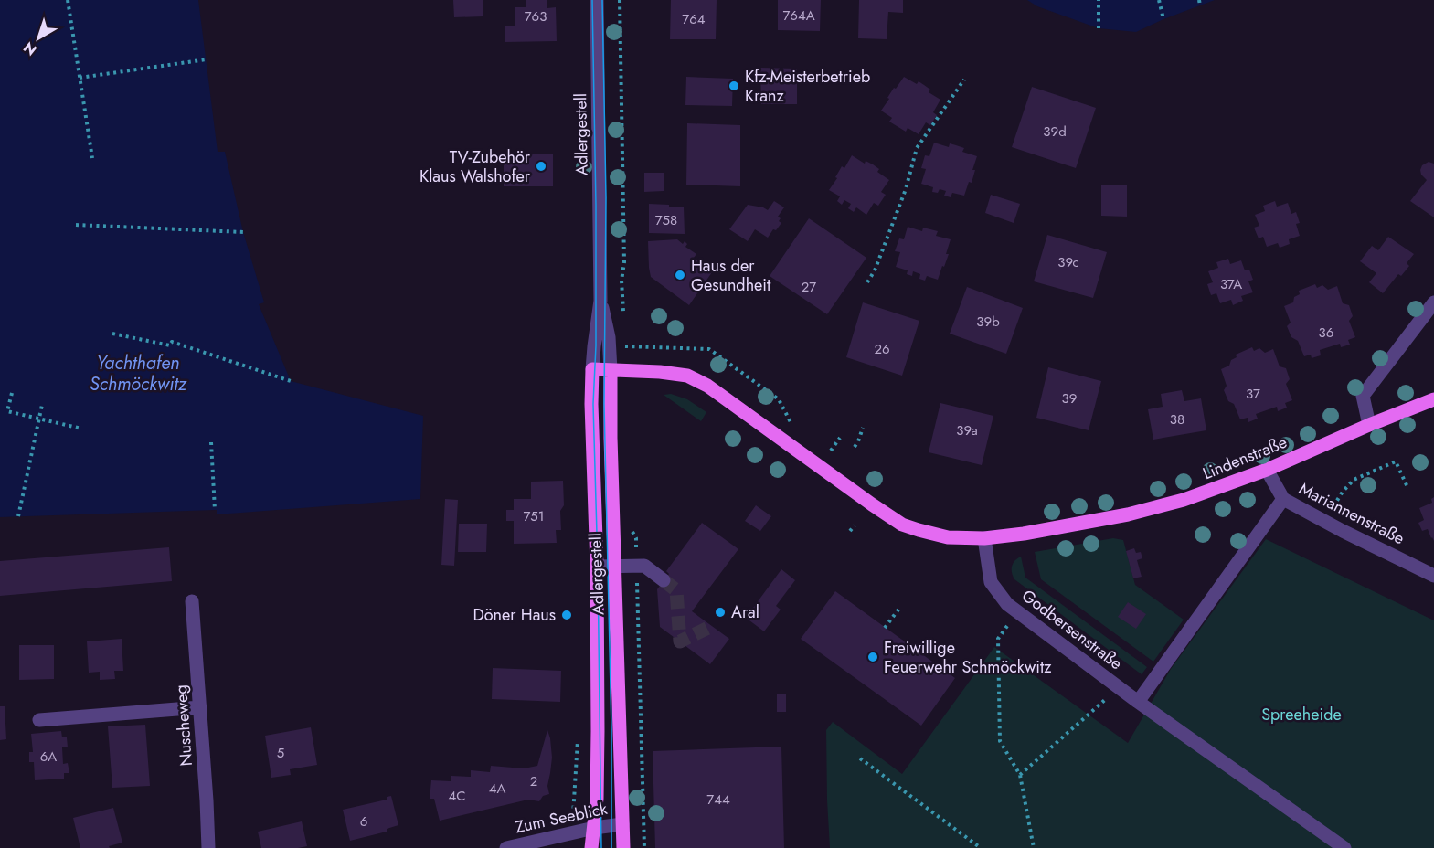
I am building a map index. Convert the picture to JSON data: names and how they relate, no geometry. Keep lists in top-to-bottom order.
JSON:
{
  "streets": {
    "main road": ["Adlergestell", "Lindenstraße"],
    "street": [
      "Mariannenstraße",
      "Godbersenstraße",
      "Nuscheweg",
      "Zum Seeblick"
    ]
  },
  "crossings": [
    ["Adlergestell", "Zum Seeblick"],
    ["Lindenstraße", "Mariannenstraße"],
    ["Lindenstraße", "Godbersenstraße"]
  ],
  "water": ["Yachthafen Schmöckwitz"],
  "parks": ["Spreeheide"],
  "places": [
    "Kfz-Meisterbetrieb Kranz",
    "TV-Zubehör Klaus Walshofer",
    "Haus der Gesundheit",
    "Aral",
    "Döner Haus",
    "Freiwillige Feuerwehr Schmöckwitz"
  ],
  "house_numbers": [
    "764A",
    "763",
    "764",
    "39d",
    "758",
    "39c",
    "37A",
    "27",
    "39b",
    "36",
    "26",
    "37",
    "39",
    "38",
    "39a",
    "751",
    "5",
    "6A",
    "2",
    "4A",
    "4C",
    "744",
    "6"
  ],
  "north": "bottom left"
}
